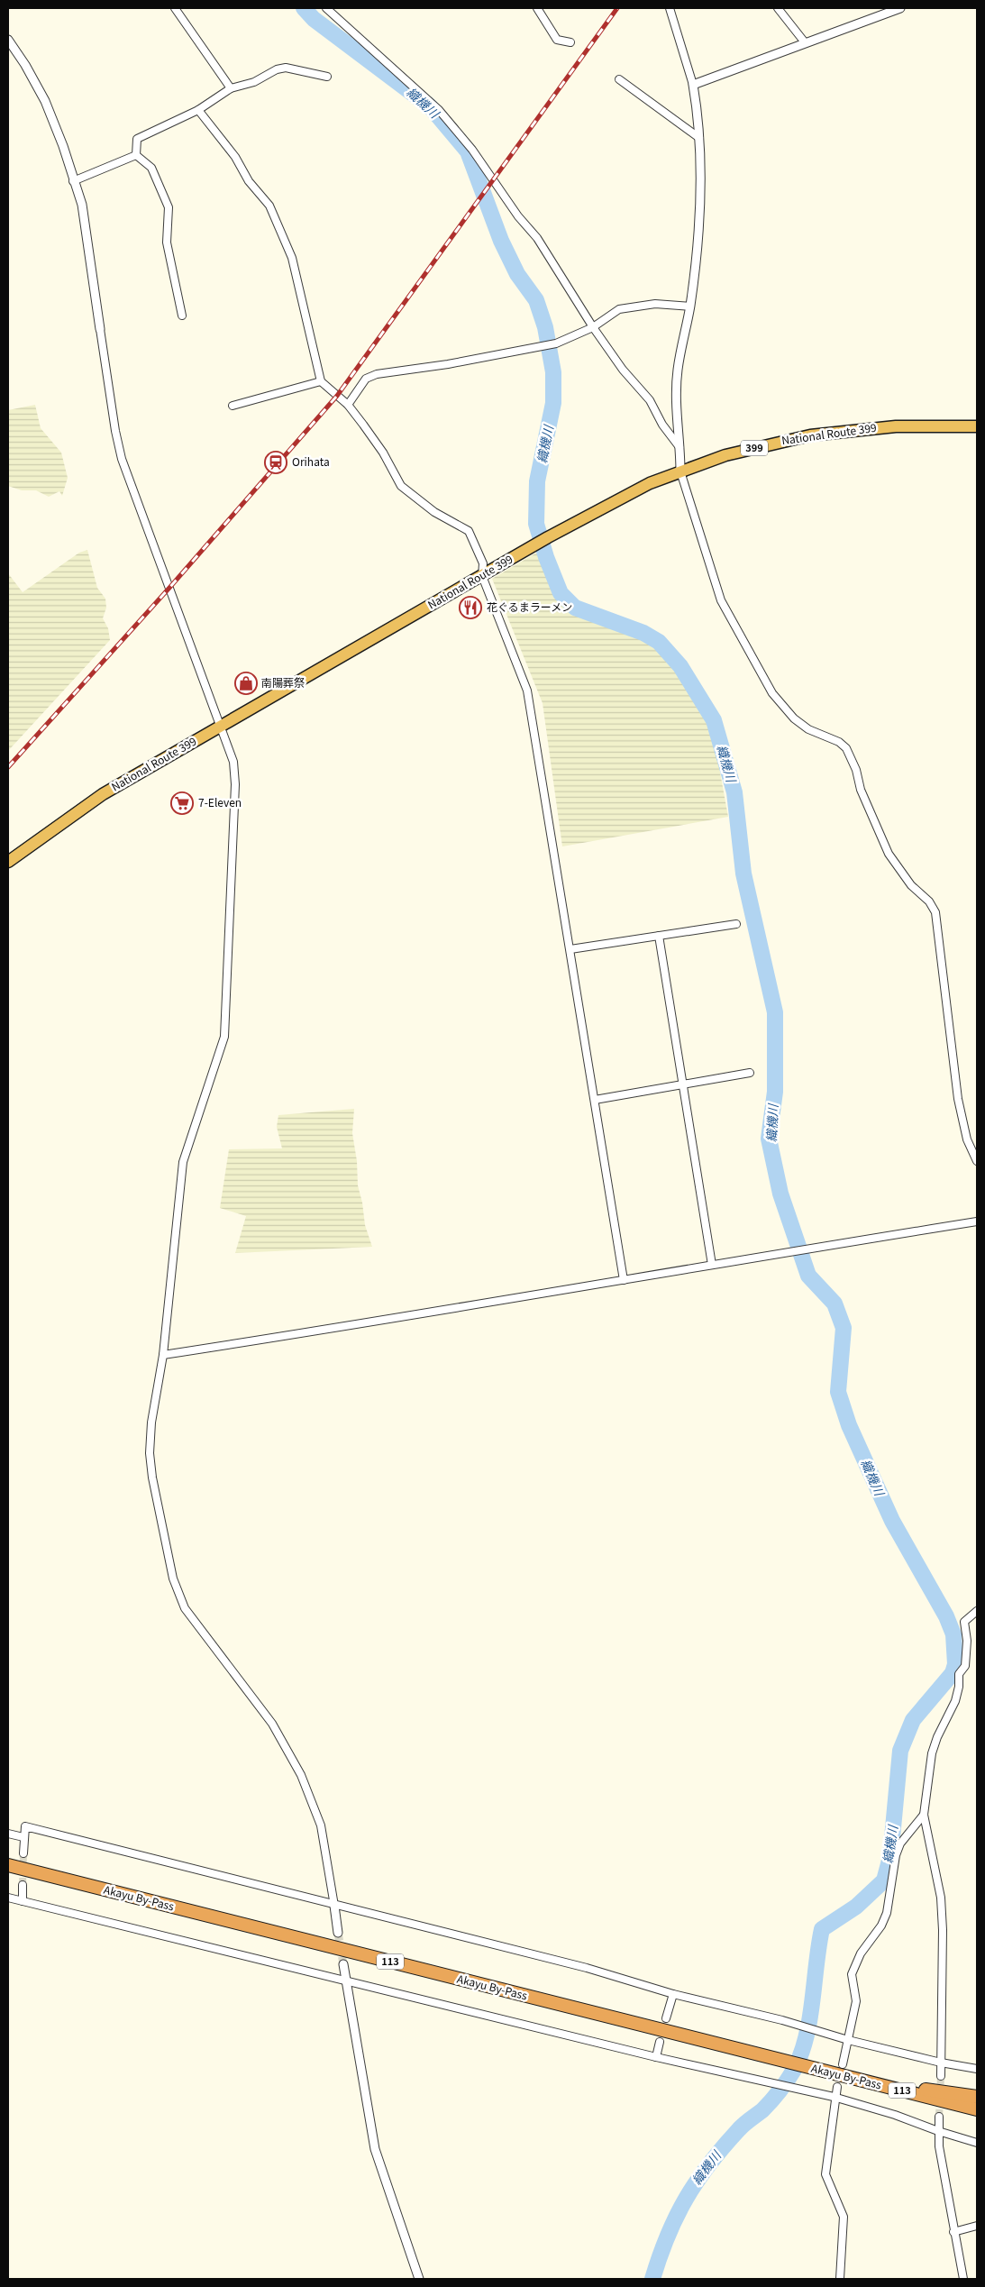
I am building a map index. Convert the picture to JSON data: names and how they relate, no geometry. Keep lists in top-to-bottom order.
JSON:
{
  "streets": {
    "highway": [
      "National Route 399",
      "399",
      "Akayu By-Pass",
      "113"
    ]
  },
  "water": ["織機川"],
  "places": {
    "station": ["Orihata"],
    "restaurant": ["花ぐるまラーメン"],
    "shop": ["南陽葬祭"],
    "supermarket": ["7-Eleven"]
  }
}
